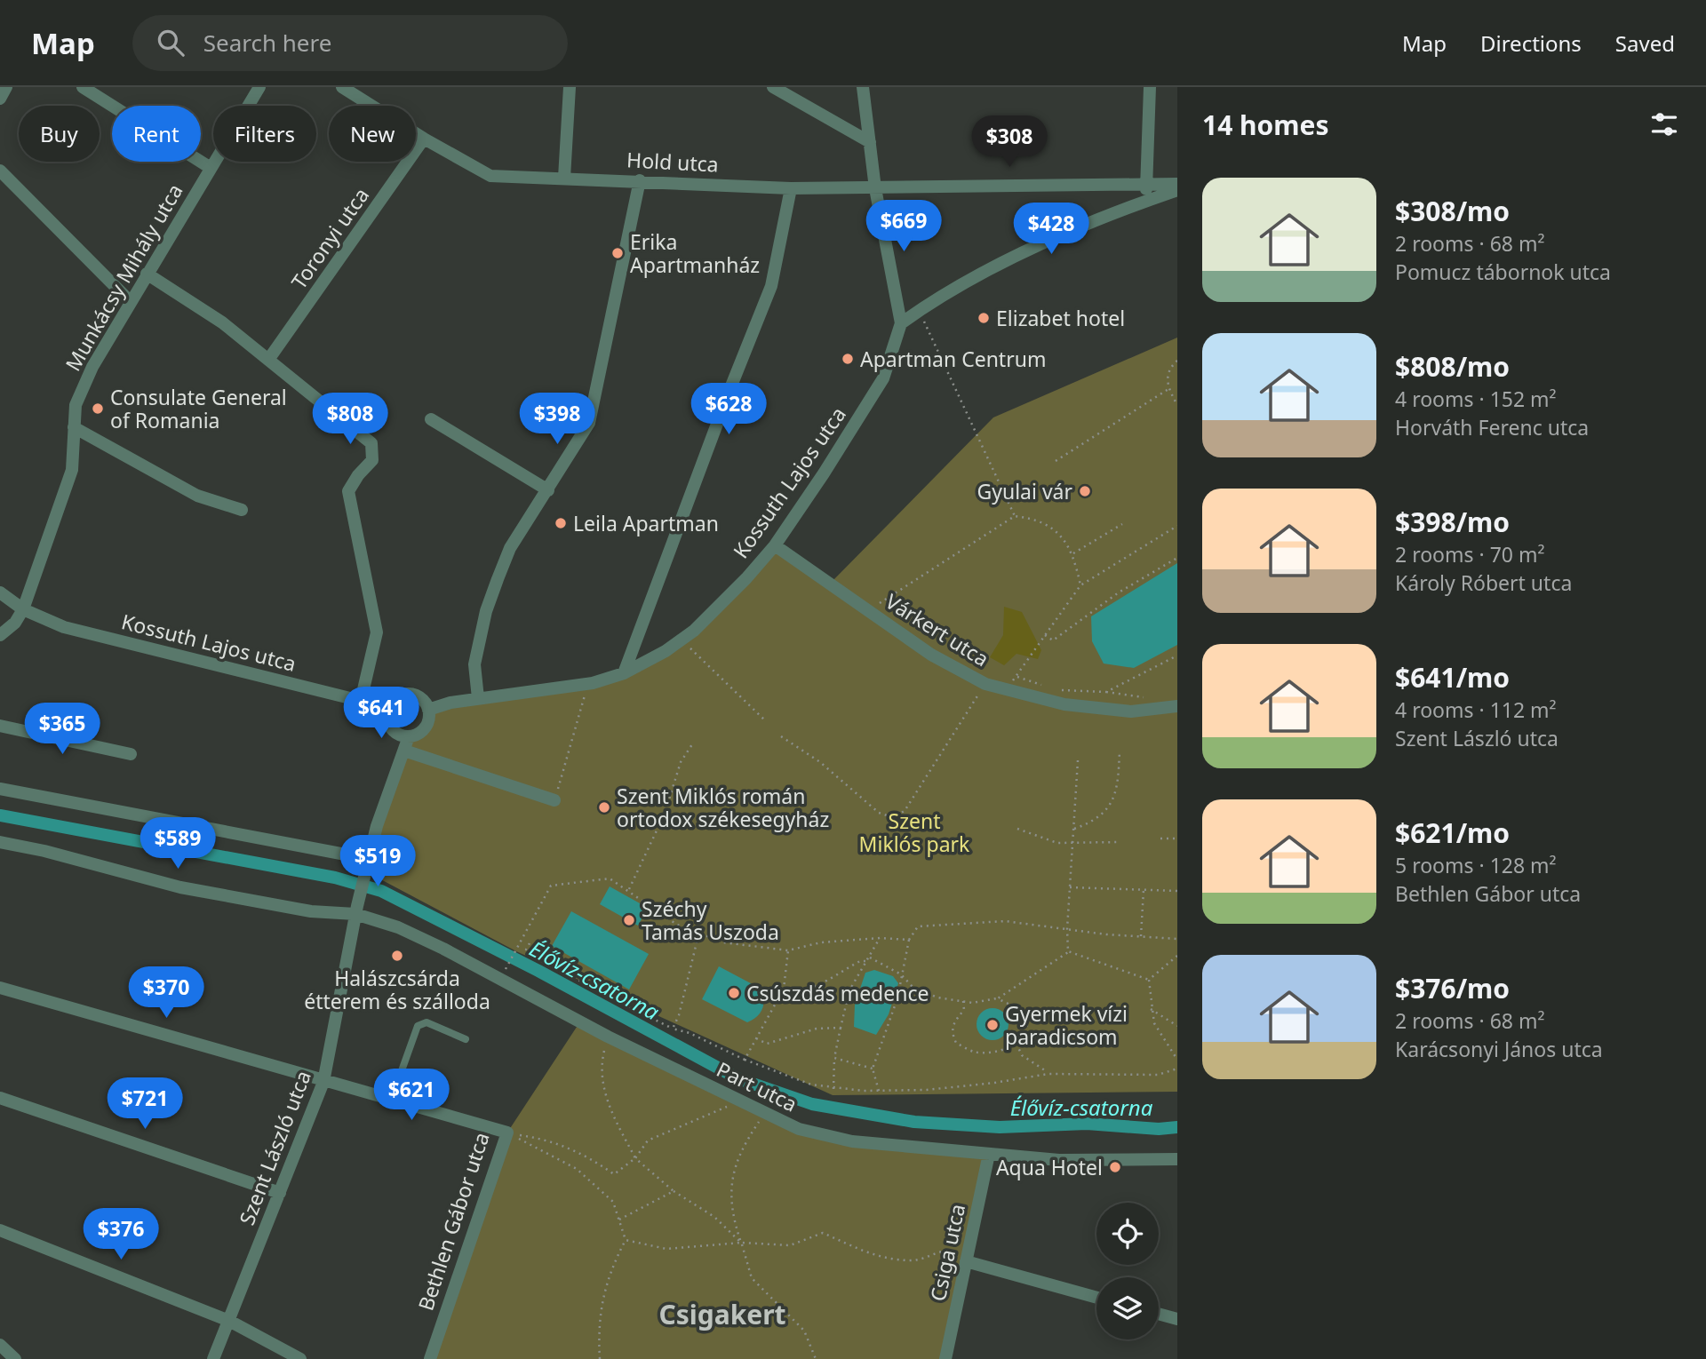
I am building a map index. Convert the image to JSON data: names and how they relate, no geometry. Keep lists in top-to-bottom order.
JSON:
{
  "streets": {
    "street": [
      "Hold utca",
      "Toronyi utca",
      "Munkácsy Mihály utca",
      "Kossuth Lajos utca",
      "Várkert utca",
      "Part utca",
      "Szent László utca",
      "Bethlen Gábor utca",
      "Csiga utca"
    ]
  },
  "crossings": [
    ["Hold utca", "Toronyi utca"],
    ["Munkácsy Mihály utca", "Kossuth Lajos utca"],
    ["Kossuth Lajos utca", "Várkert utca"],
    ["Part utca", "Szent László utca"],
    ["Part utca", "Csiga utca"],
    ["Szent László utca", "Bethlen Gábor utca"]
  ],
  "districts": ["Csigakert"],
  "water": ["Élővíz-csatorna"],
  "parks": ["Szent Miklós park"],
  "places": [
    "Erika Apartmanház",
    "Elizabet hotel",
    "Apartman Centrum",
    "Consulate General of Romania",
    "Gyulai vár",
    "Leila Apartman",
    "Szent Miklós román ortodox székesegyház",
    "Széchy Tamás Uszoda",
    "Halászcsárda étterem és szálloda",
    "Csúszdás medence",
    "Gyermek vízi paradicsom",
    "Aqua Hotel"
  ],
  "page": {
    "header": "Map",
    "search": "Search here",
    "nav": ["Map", "Directions", "Saved"],
    "heading": "14 homes",
    "chip": [
      "Buy",
      "Rent",
      "Filters",
      "New"
    ],
    "price": [
      "$308",
      "$669",
      "$428",
      "$628",
      "$808",
      "$398",
      "$641",
      "$365",
      "$589",
      "$519",
      "$370",
      "$621",
      "$721",
      "$376"
    ],
    "list": [
      {
        "name": "$308/mo",
        "note": "2 rooms · 68 m² · Pomucz tábornok utca"
      },
      {
        "name": "$808/mo",
        "note": "4 rooms · 152 m² · Horváth Ferenc utca"
      },
      {
        "name": "$398/mo",
        "note": "2 rooms · 70 m² · Károly Róbert utca"
      },
      {
        "name": "$641/mo",
        "note": "4 rooms · 112 m² · Szent László utca"
      },
      {
        "name": "$621/mo",
        "note": "5 rooms · 128 m² · Bethlen Gábor utca"
      },
      {
        "name": "$376/mo",
        "note": "2 rooms · 68 m² · Karácsonyi János utca"
      }
    ]
  }
}
